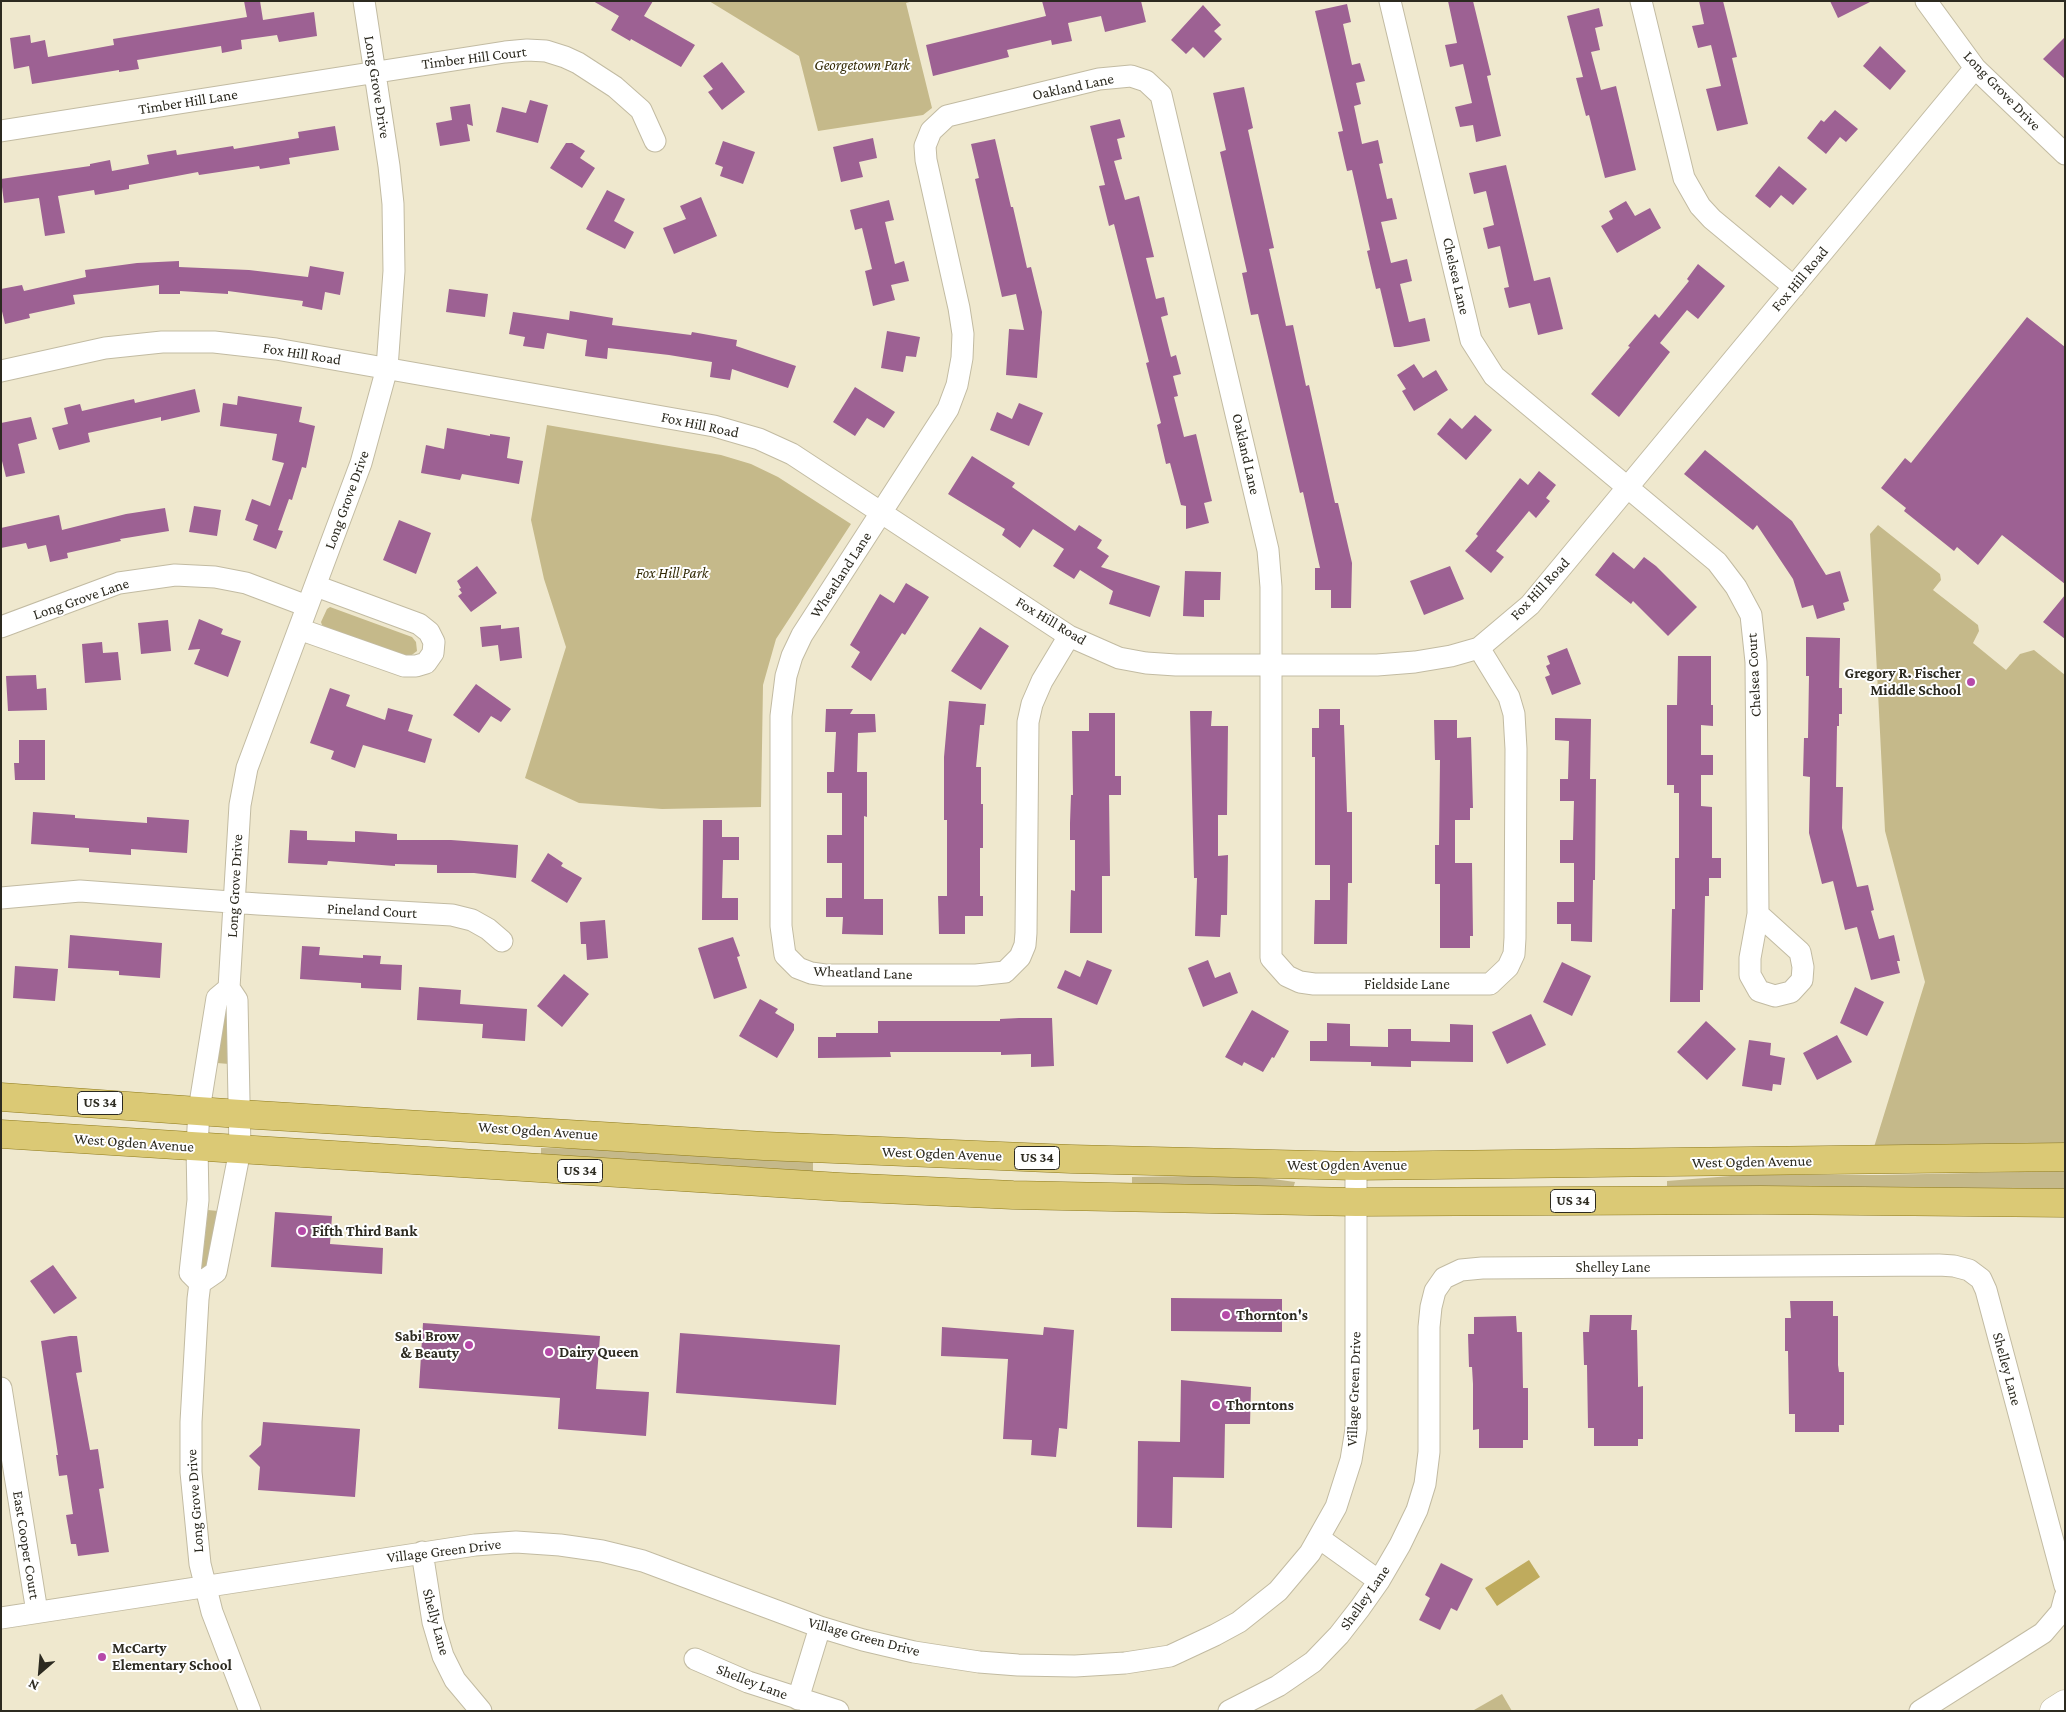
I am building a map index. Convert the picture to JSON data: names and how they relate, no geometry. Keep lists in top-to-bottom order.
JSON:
{
  "streets": {
    "main road": ["US 34", "West Ogden Avenue"],
    "street": [
      "Timber Hill Court",
      "Long Grove Drive",
      "Oakland Lane",
      "Timber Hill Lane",
      "Chelsea Lane",
      "Fox Hill Road",
      "Wheatland Lane",
      "Long Grove Lane",
      "Chelsea Court",
      "Pineland Court",
      "Fieldside Lane",
      "Shelley Lane",
      "Village Green Drive",
      "East Cooper Court",
      "Shelly Lane"
    ]
  },
  "crossings": [
    ["Timber Hill Court", "Long Grove Drive"],
    ["Timber Hill Court", "Timber Hill Lane"],
    ["Long Grove Drive", "Timber Hill Lane"],
    ["Long Grove Drive", "Fox Hill Road"],
    ["Long Grove Drive", "Long Grove Lane"],
    ["Long Grove Drive", "Pineland Court"],
    ["Long Grove Drive", "West Ogden Avenue"],
    ["Long Grove Drive", "Village Green Drive"],
    ["Oakland Lane", "Fox Hill Road"],
    ["Oakland Lane", "Wheatland Lane"],
    ["Oakland Lane", "Fieldside Lane"],
    ["Chelsea Lane", "Fox Hill Road"],
    ["Chelsea Lane", "Chelsea Court"],
    ["Fox Hill Road", "Wheatland Lane"],
    ["Fox Hill Road", "Chelsea Court"],
    ["Fox Hill Road", "Fieldside Lane"],
    ["West Ogden Avenue", "Village Green Drive"],
    ["Village Green Drive", "East Cooper Court"],
    ["Village Green Drive", "Shelly Lane"]
  ],
  "parks": ["Georgetown Park", "Fox Hill Park"],
  "places": [
    "Gregory R. Fischer Middle School",
    "Fifth Third Bank",
    "Thornton's",
    "Sabi Brow & Beauty",
    "Dairy Queen",
    "Thorntons",
    "McCarty Elementary School"
  ],
  "north": "bottom left"
}
